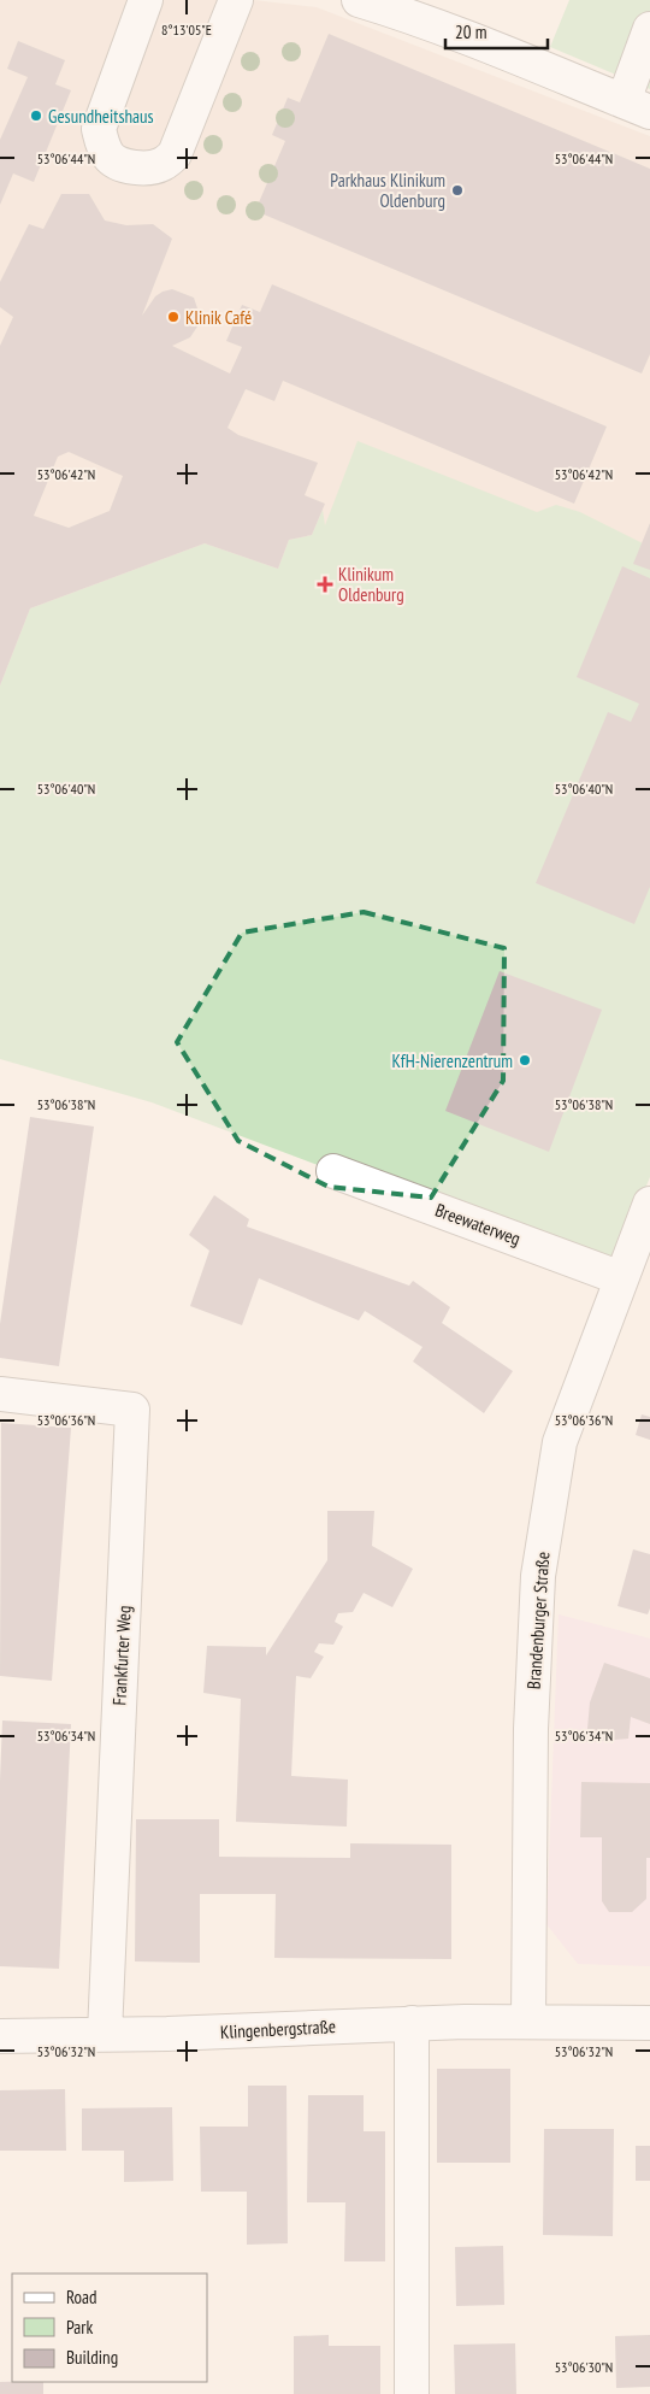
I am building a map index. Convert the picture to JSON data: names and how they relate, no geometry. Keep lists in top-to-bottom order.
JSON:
{
  "streets": {
    "street": [
      "Breewaterweg",
      "Brandenburger Straße",
      "Frankfurter Weg",
      "Klingenbergstraße"
    ]
  },
  "crossings": [
    ["Breewaterweg", "Brandenburger Straße"],
    ["Brandenburger Straße", "Klingenbergstraße"],
    ["Frankfurter Weg", "Klingenbergstraße"]
  ],
  "places": {
    "other": [
      "Gesundheitshaus",
      "Parkhaus Klinikum Oldenburg",
      "Klinik Café",
      "KfH-Nierenzentrum"
    ],
    "health": ["Klinikum Oldenburg"]
  },
  "legend": ["Road", "Park", "Building"],
  "scale_bar": "20 m",
  "coordinates": [
    "8°13'05\"E",
    "53°06'44\"N",
    "53°06'42\"N",
    "53°06'40\"N",
    "53°06'38\"N",
    "53°06'36\"N",
    "53°06'34\"N",
    "53°06'32\"N",
    "53°06'30\"N"
  ]
}
